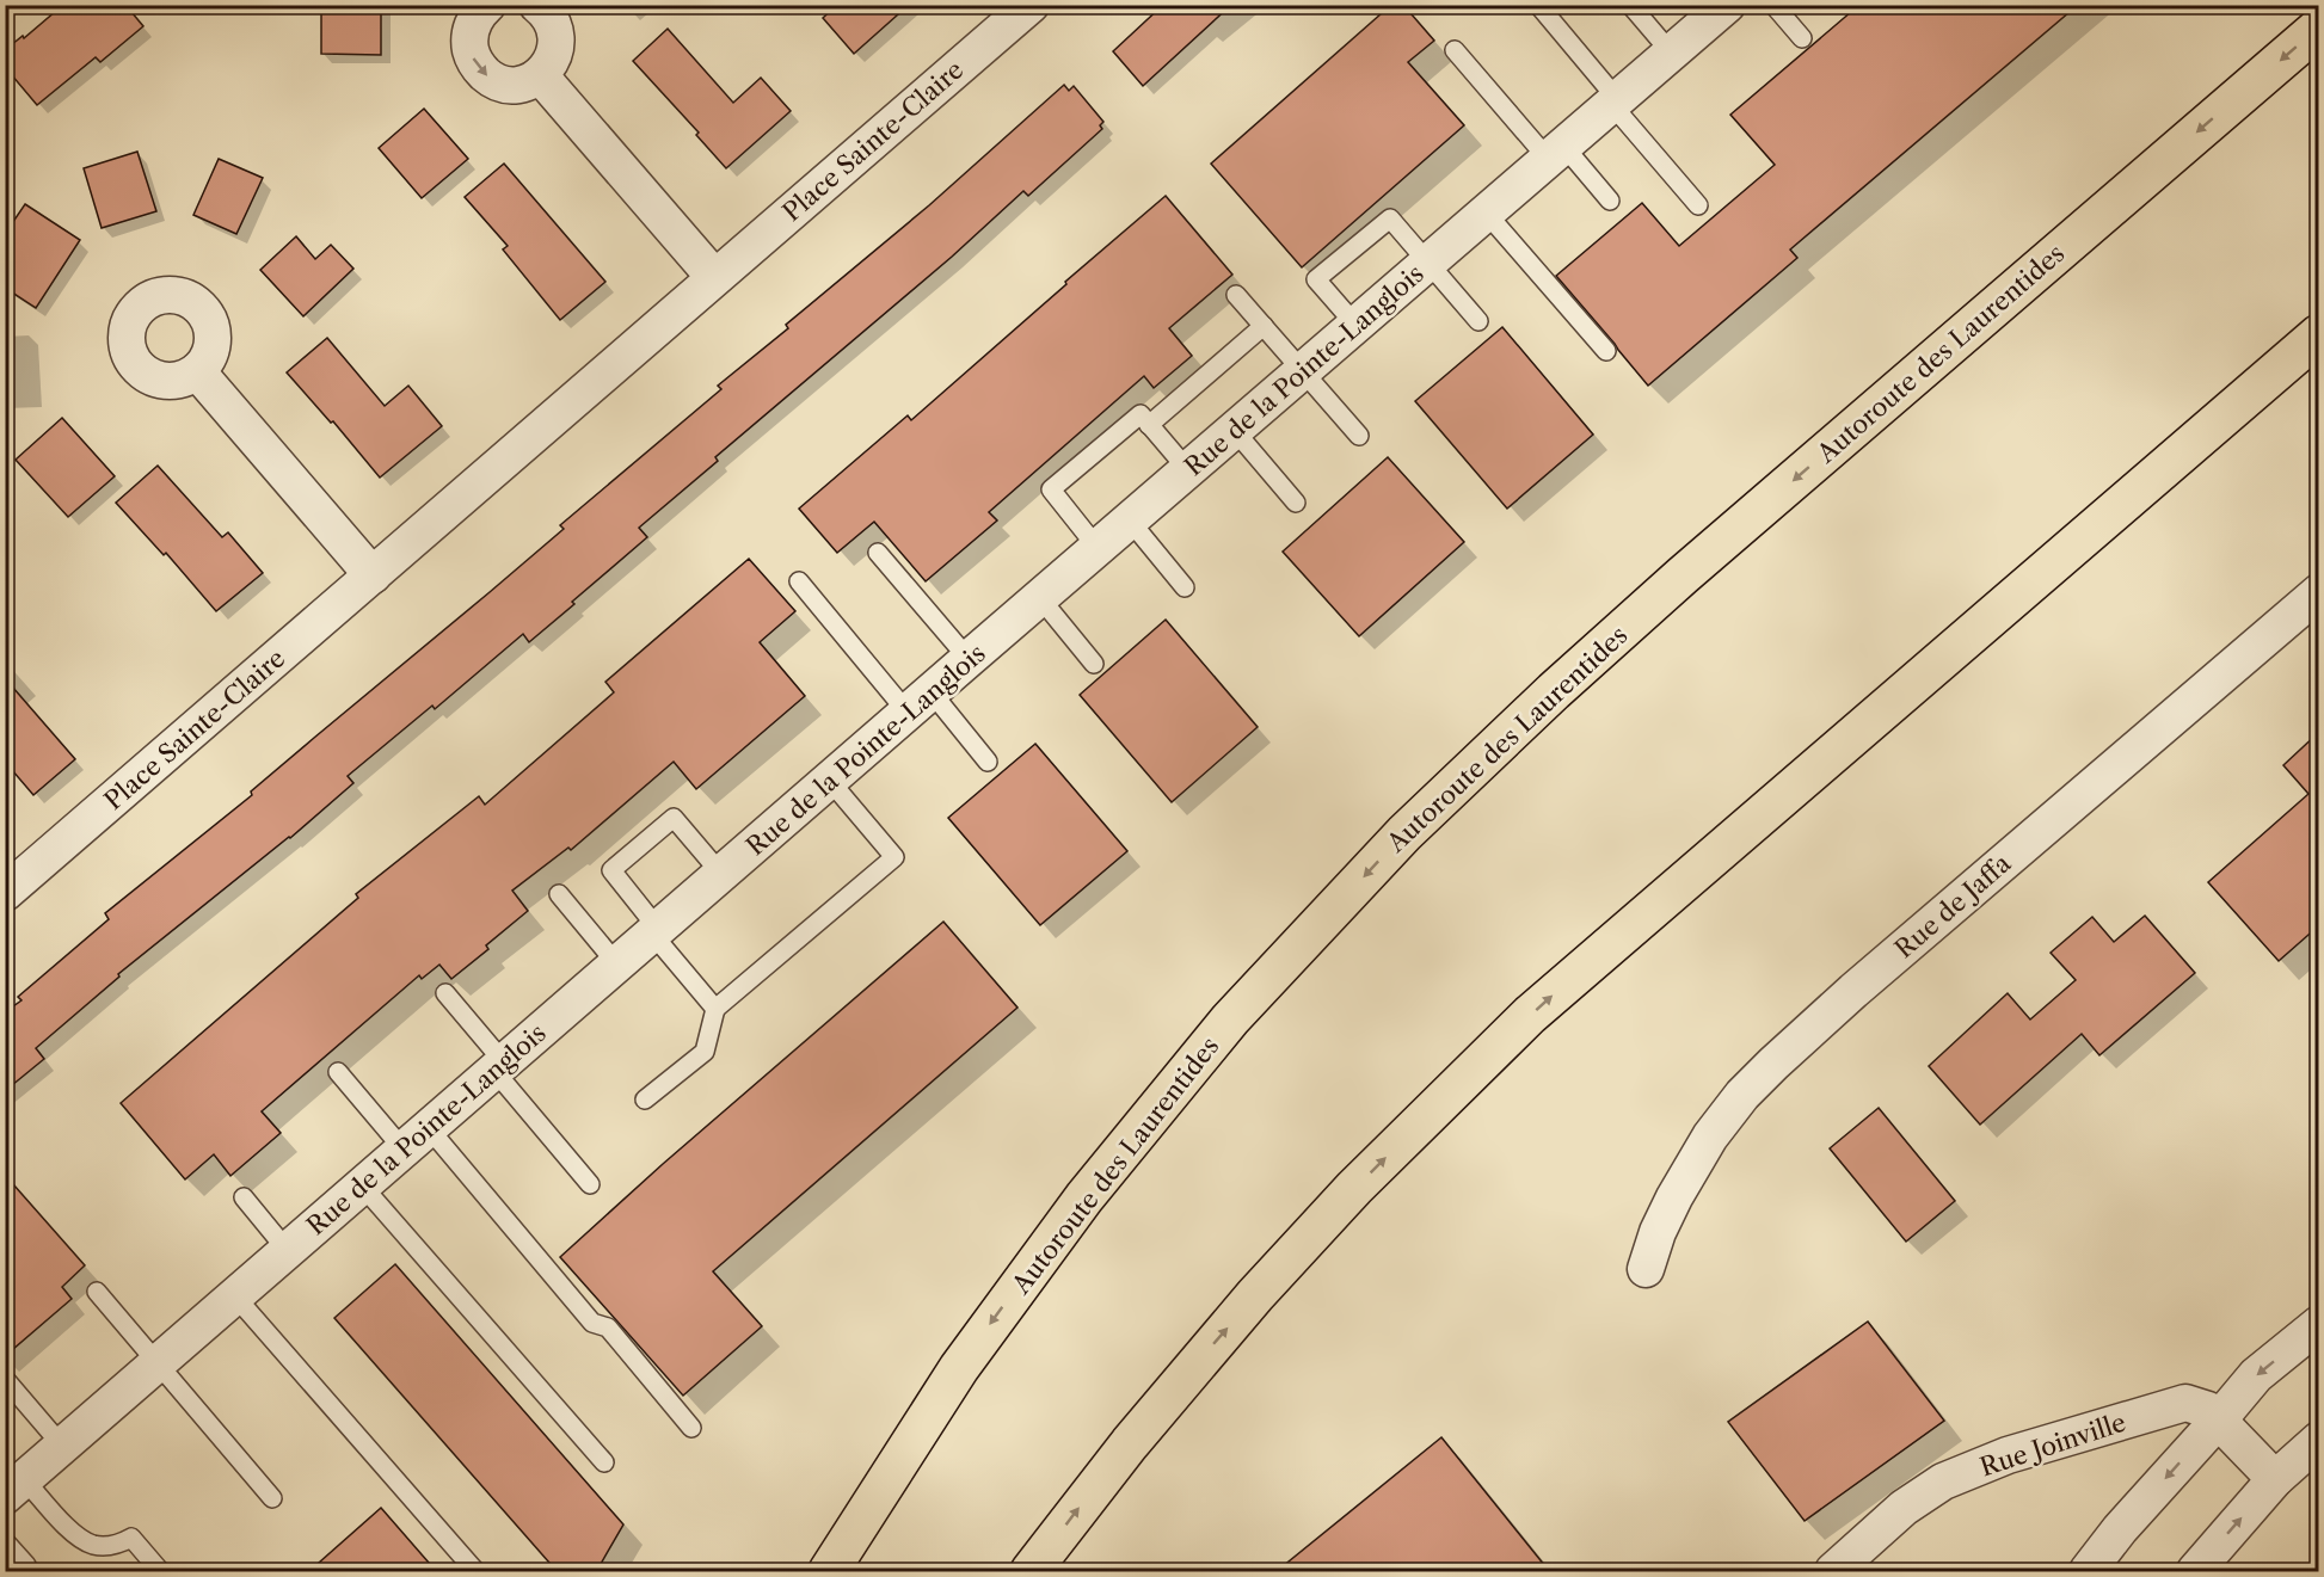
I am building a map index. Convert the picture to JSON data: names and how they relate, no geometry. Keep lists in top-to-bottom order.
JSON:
{
  "streets": {
    "highway": ["Autoroute des Laurentides"],
    "street": [
      "Place Sainte-Claire",
      "Rue de la Pointe-Langlois",
      "Rue de Jaffa",
      "Rue Joinville"
    ]
  }
}
